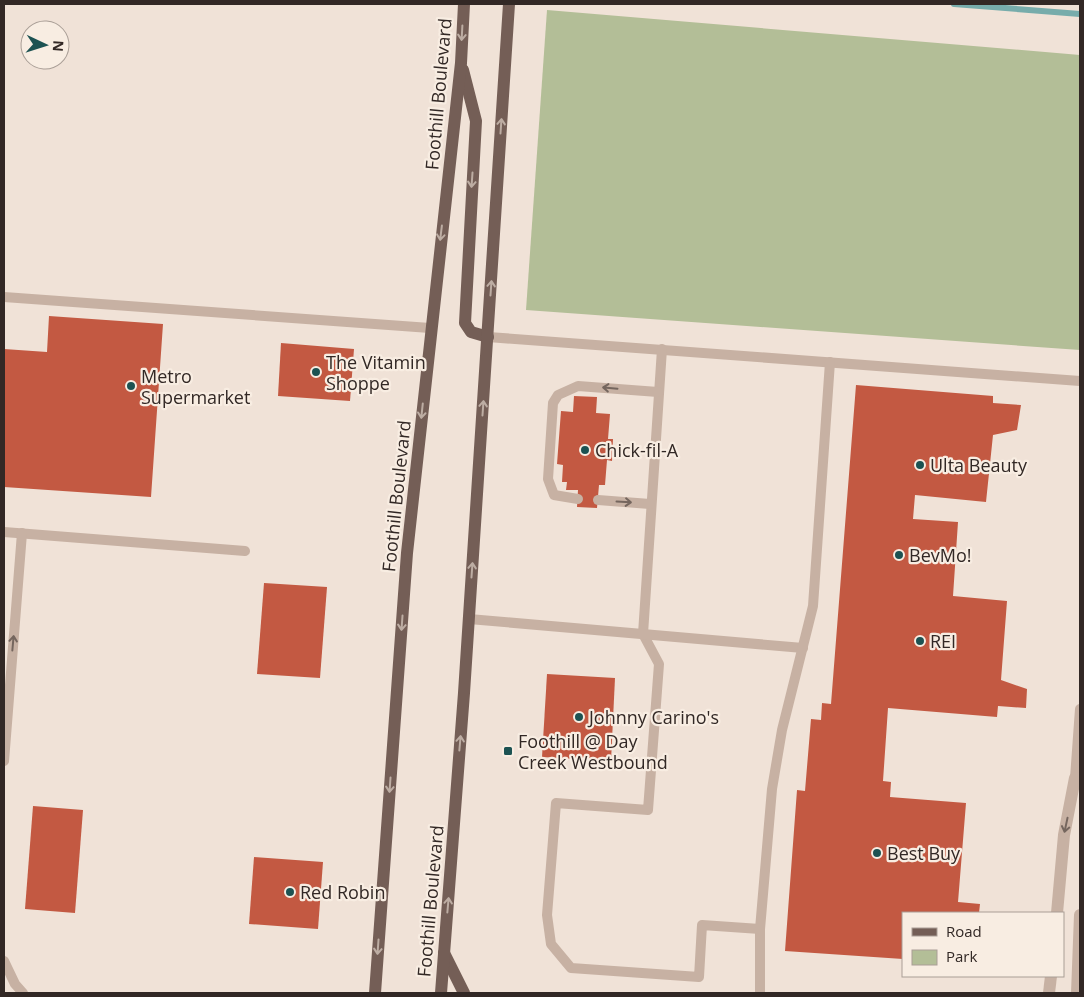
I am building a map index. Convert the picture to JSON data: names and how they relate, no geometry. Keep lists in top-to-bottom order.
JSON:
{
  "streets": {
    "main road": ["Foothill Boulevard"]
  },
  "places": {
    "other": [
      "The Vitamin Shoppe",
      "Metro Supermarket",
      "Chick-fil-A",
      "Ulta Beauty",
      "BevMo!",
      "REI",
      "Johnny Carino's",
      "Best Buy",
      "Red Robin"
    ],
    "transit": ["Foothill @ Day Creek Westbound"]
  },
  "legend": ["Road", "Park"],
  "north": "right"
}
